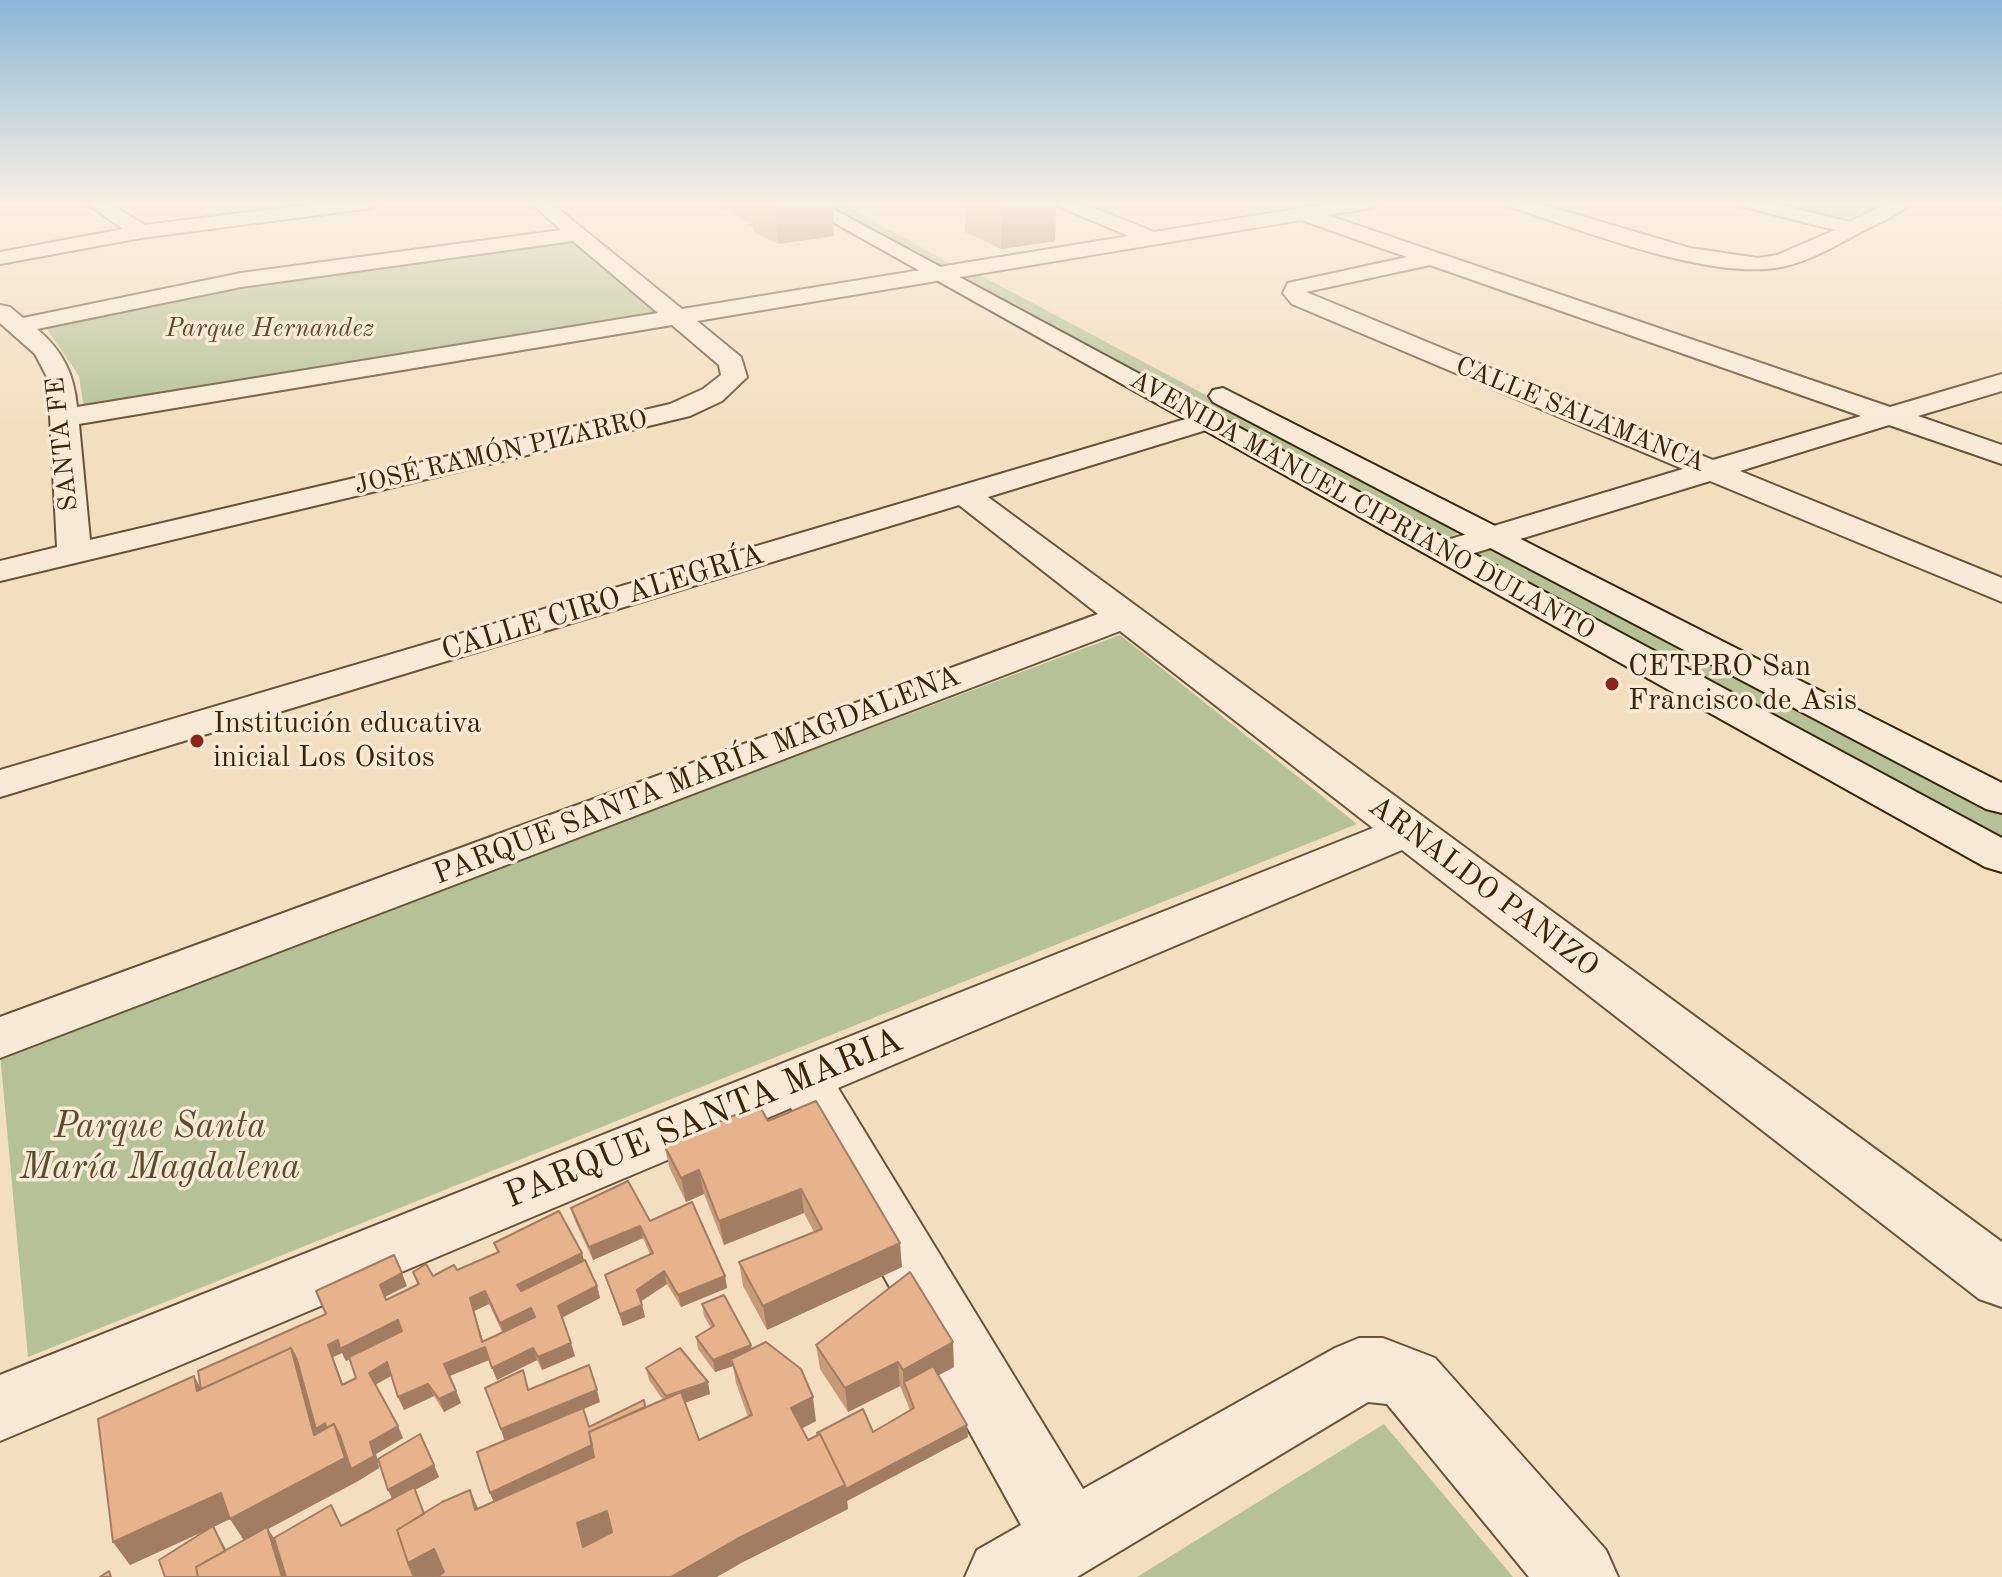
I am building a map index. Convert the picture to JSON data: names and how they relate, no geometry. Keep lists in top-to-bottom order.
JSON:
{
  "streets": {
    "street": [
      "CALLE SALAMANCA",
      "SANTA FE",
      "JOSÉ RAMÓN PIZARRO",
      "AVENIDA MANUEL CIPRIANO DULANTO",
      "CALLE CIRO ALEGRÍA",
      "PARQUE SANTA MARÍA MAGDALENA",
      "ARNALDO PANIZO",
      "PARQUE SANTA MARIA"
    ]
  },
  "crossings": [
    ["SANTA FE", "JOSÉ RAMÓN PIZARRO"],
    ["AVENIDA MANUEL CIPRIANO DULANTO", "CALLE CIRO ALEGRÍA"],
    ["CALLE CIRO ALEGRÍA", "ARNALDO PANIZO"],
    ["PARQUE SANTA MARÍA MAGDALENA", "ARNALDO PANIZO"],
    ["ARNALDO PANIZO", "PARQUE SANTA MARIA"]
  ],
  "parks": ["Parque Hernandez", "Parque Santa María Magdalena"],
  "places": ["CETPRO San Francisco de Asis", "Institución educativa inicial Los Ositos"]
}
